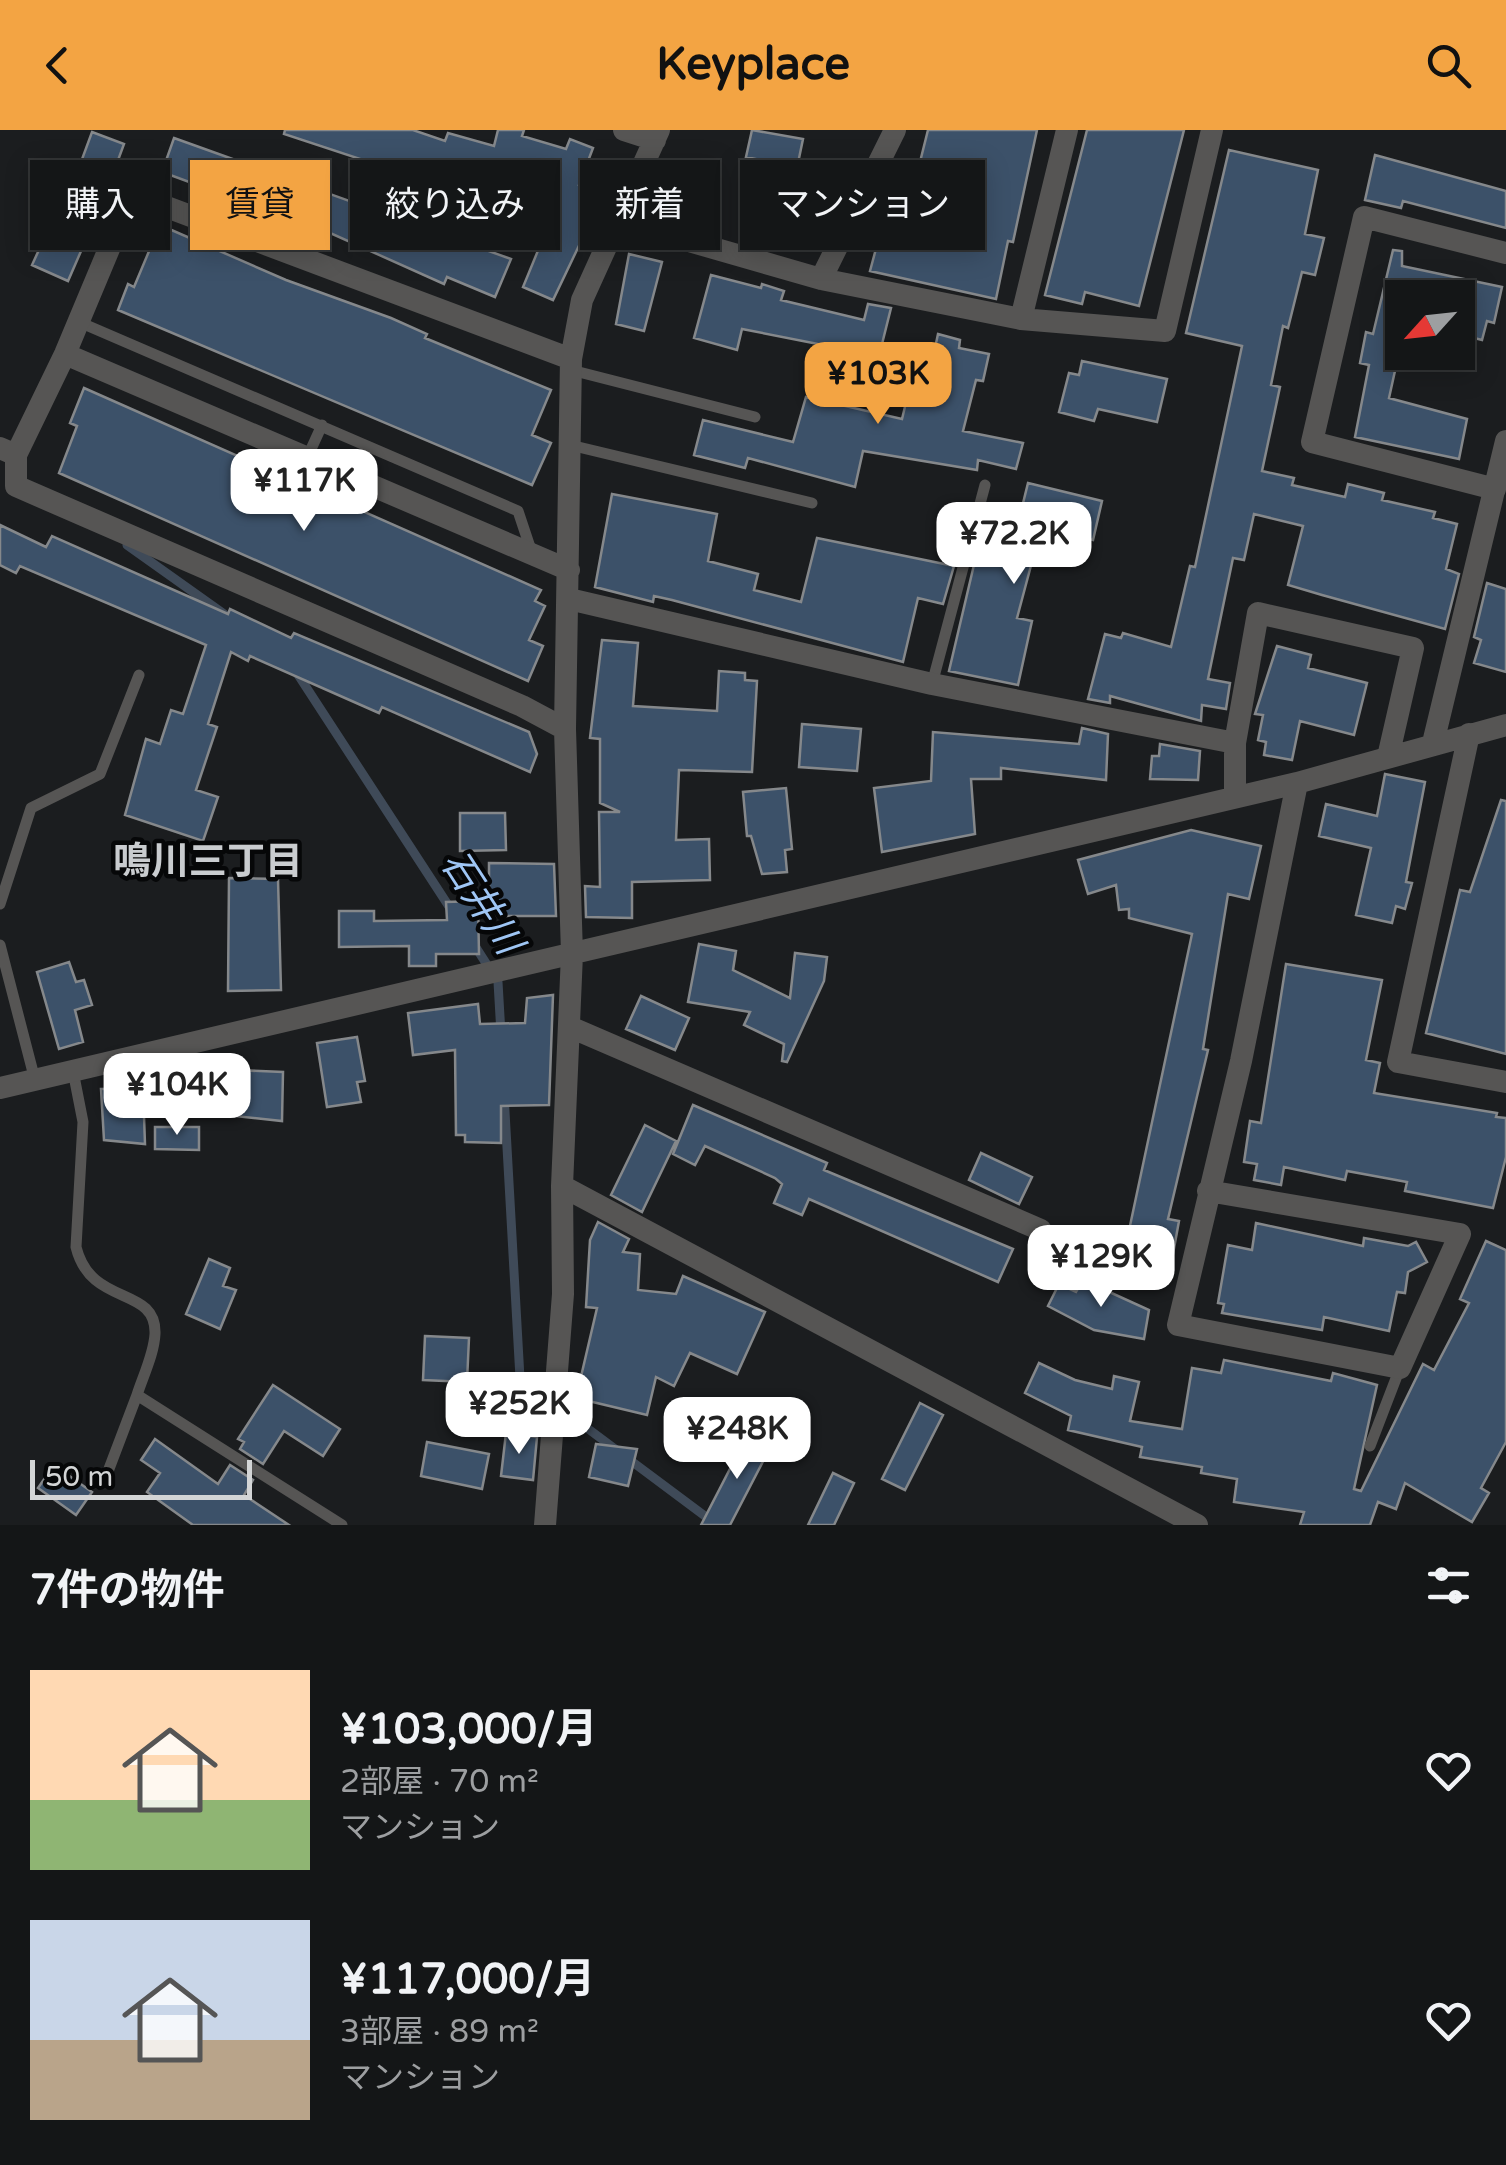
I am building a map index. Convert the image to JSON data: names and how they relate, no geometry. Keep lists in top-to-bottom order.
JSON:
{
  "districts": ["鳴川三丁目"],
  "water": ["石井川"],
  "scale_bar": "50 m",
  "north": "bottom left",
  "page": {
    "header": "Keyplace",
    "chip": [
      "購入",
      "賃貸",
      "絞り込み",
      "新着",
      "マンション"
    ],
    "price": [
      "¥103K",
      "¥117K",
      "¥72.2K",
      "¥104K",
      "¥129K",
      "¥252K",
      "¥248K"
    ],
    "scale": "50 m",
    "heading": "7件の物件",
    "list": [
      {
        "name": "¥103,000/月",
        "note": "2部屋 · 70 m² · マンション"
      },
      {
        "name": "¥117,000/月",
        "note": "3部屋 · 89 m² · マンション"
      }
    ]
  }
}
